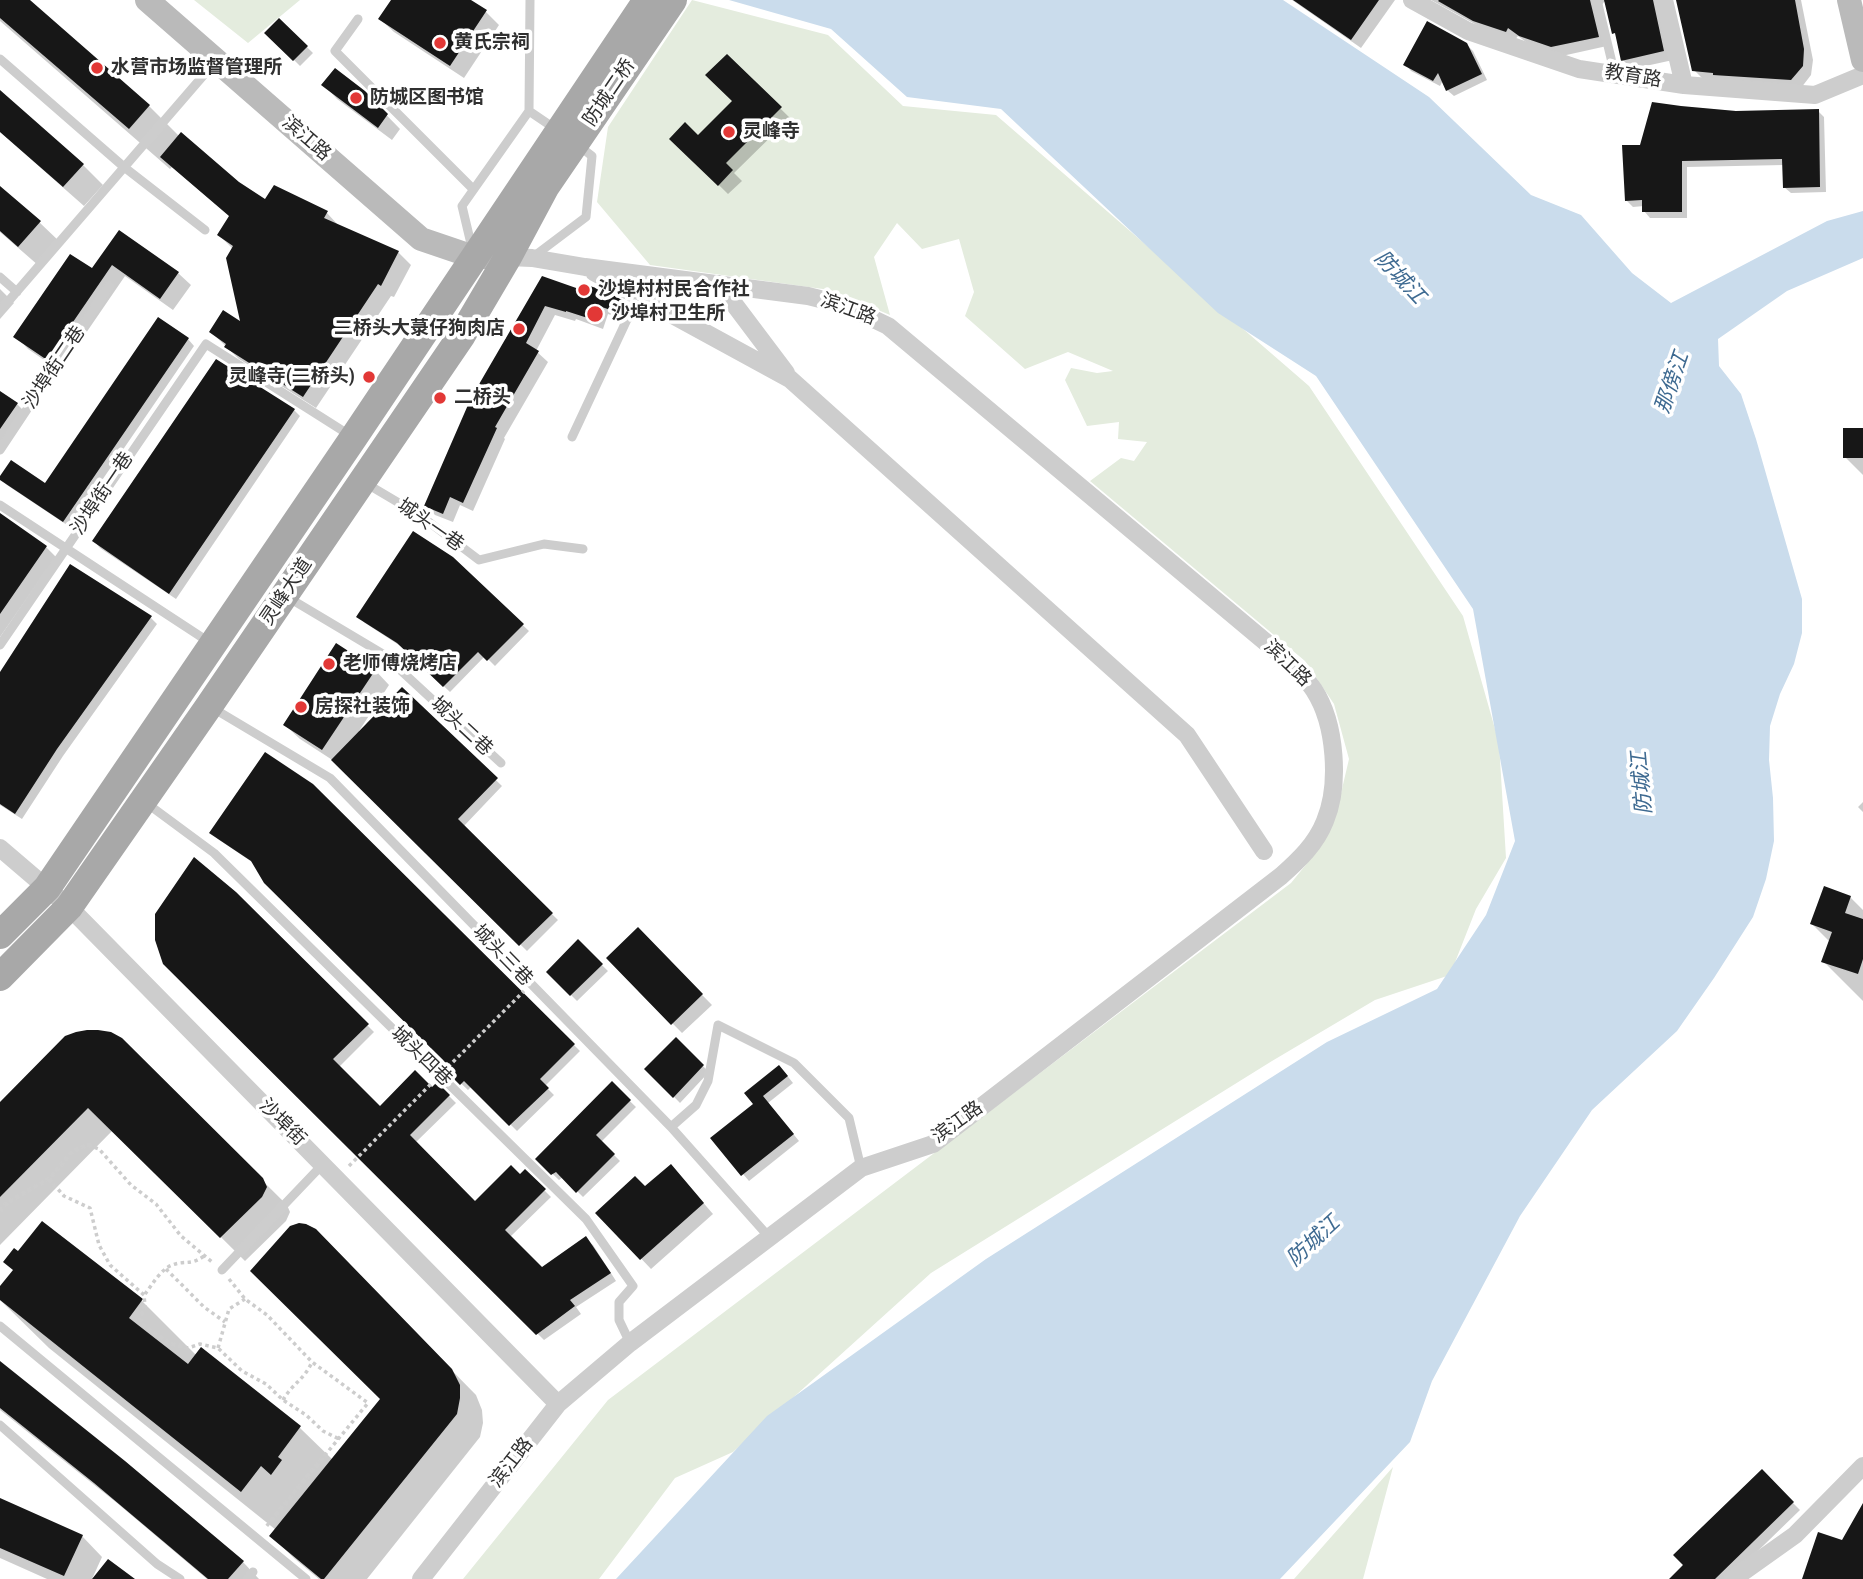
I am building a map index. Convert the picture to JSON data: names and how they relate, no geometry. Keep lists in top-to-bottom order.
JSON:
{
  "streets": {
    "main road": ["防城二桥", "灵峰大道"],
    "street": ["教育路", "滨江路", "沙埠街"],
    "lane": [
      "沙埠街二巷",
      "沙埠街一巷",
      "城头一巷",
      "城头二巷",
      "城头三巷",
      "城头四巷"
    ]
  },
  "crossings": [
    ["防城二桥", "灵峰大道"],
    ["滨江路", "灵峰大道"],
    ["滨江路", "城头三巷"],
    ["滨江路", "城头四巷"],
    ["滨江路", "沙埠街"],
    ["沙埠街一巷", "灵峰大道"],
    ["城头一巷", "灵峰大道"],
    ["灵峰大道", "城头二巷"],
    ["灵峰大道", "城头三巷"],
    ["灵峰大道", "城头四巷"],
    ["灵峰大道", "沙埠街"]
  ],
  "water": ["防城江", "那傍江"],
  "places": [
    "黄氏宗祠",
    "水营市场监督管理所",
    "防城区图书馆",
    "灵峰寺",
    "沙埠村村民合作社",
    "沙埠村卫生所",
    "二桥头大菉仔狗肉店",
    "灵峰寺(二桥头)",
    "二桥头",
    "老师傅烧烤店",
    "房探社装饰"
  ]
}
